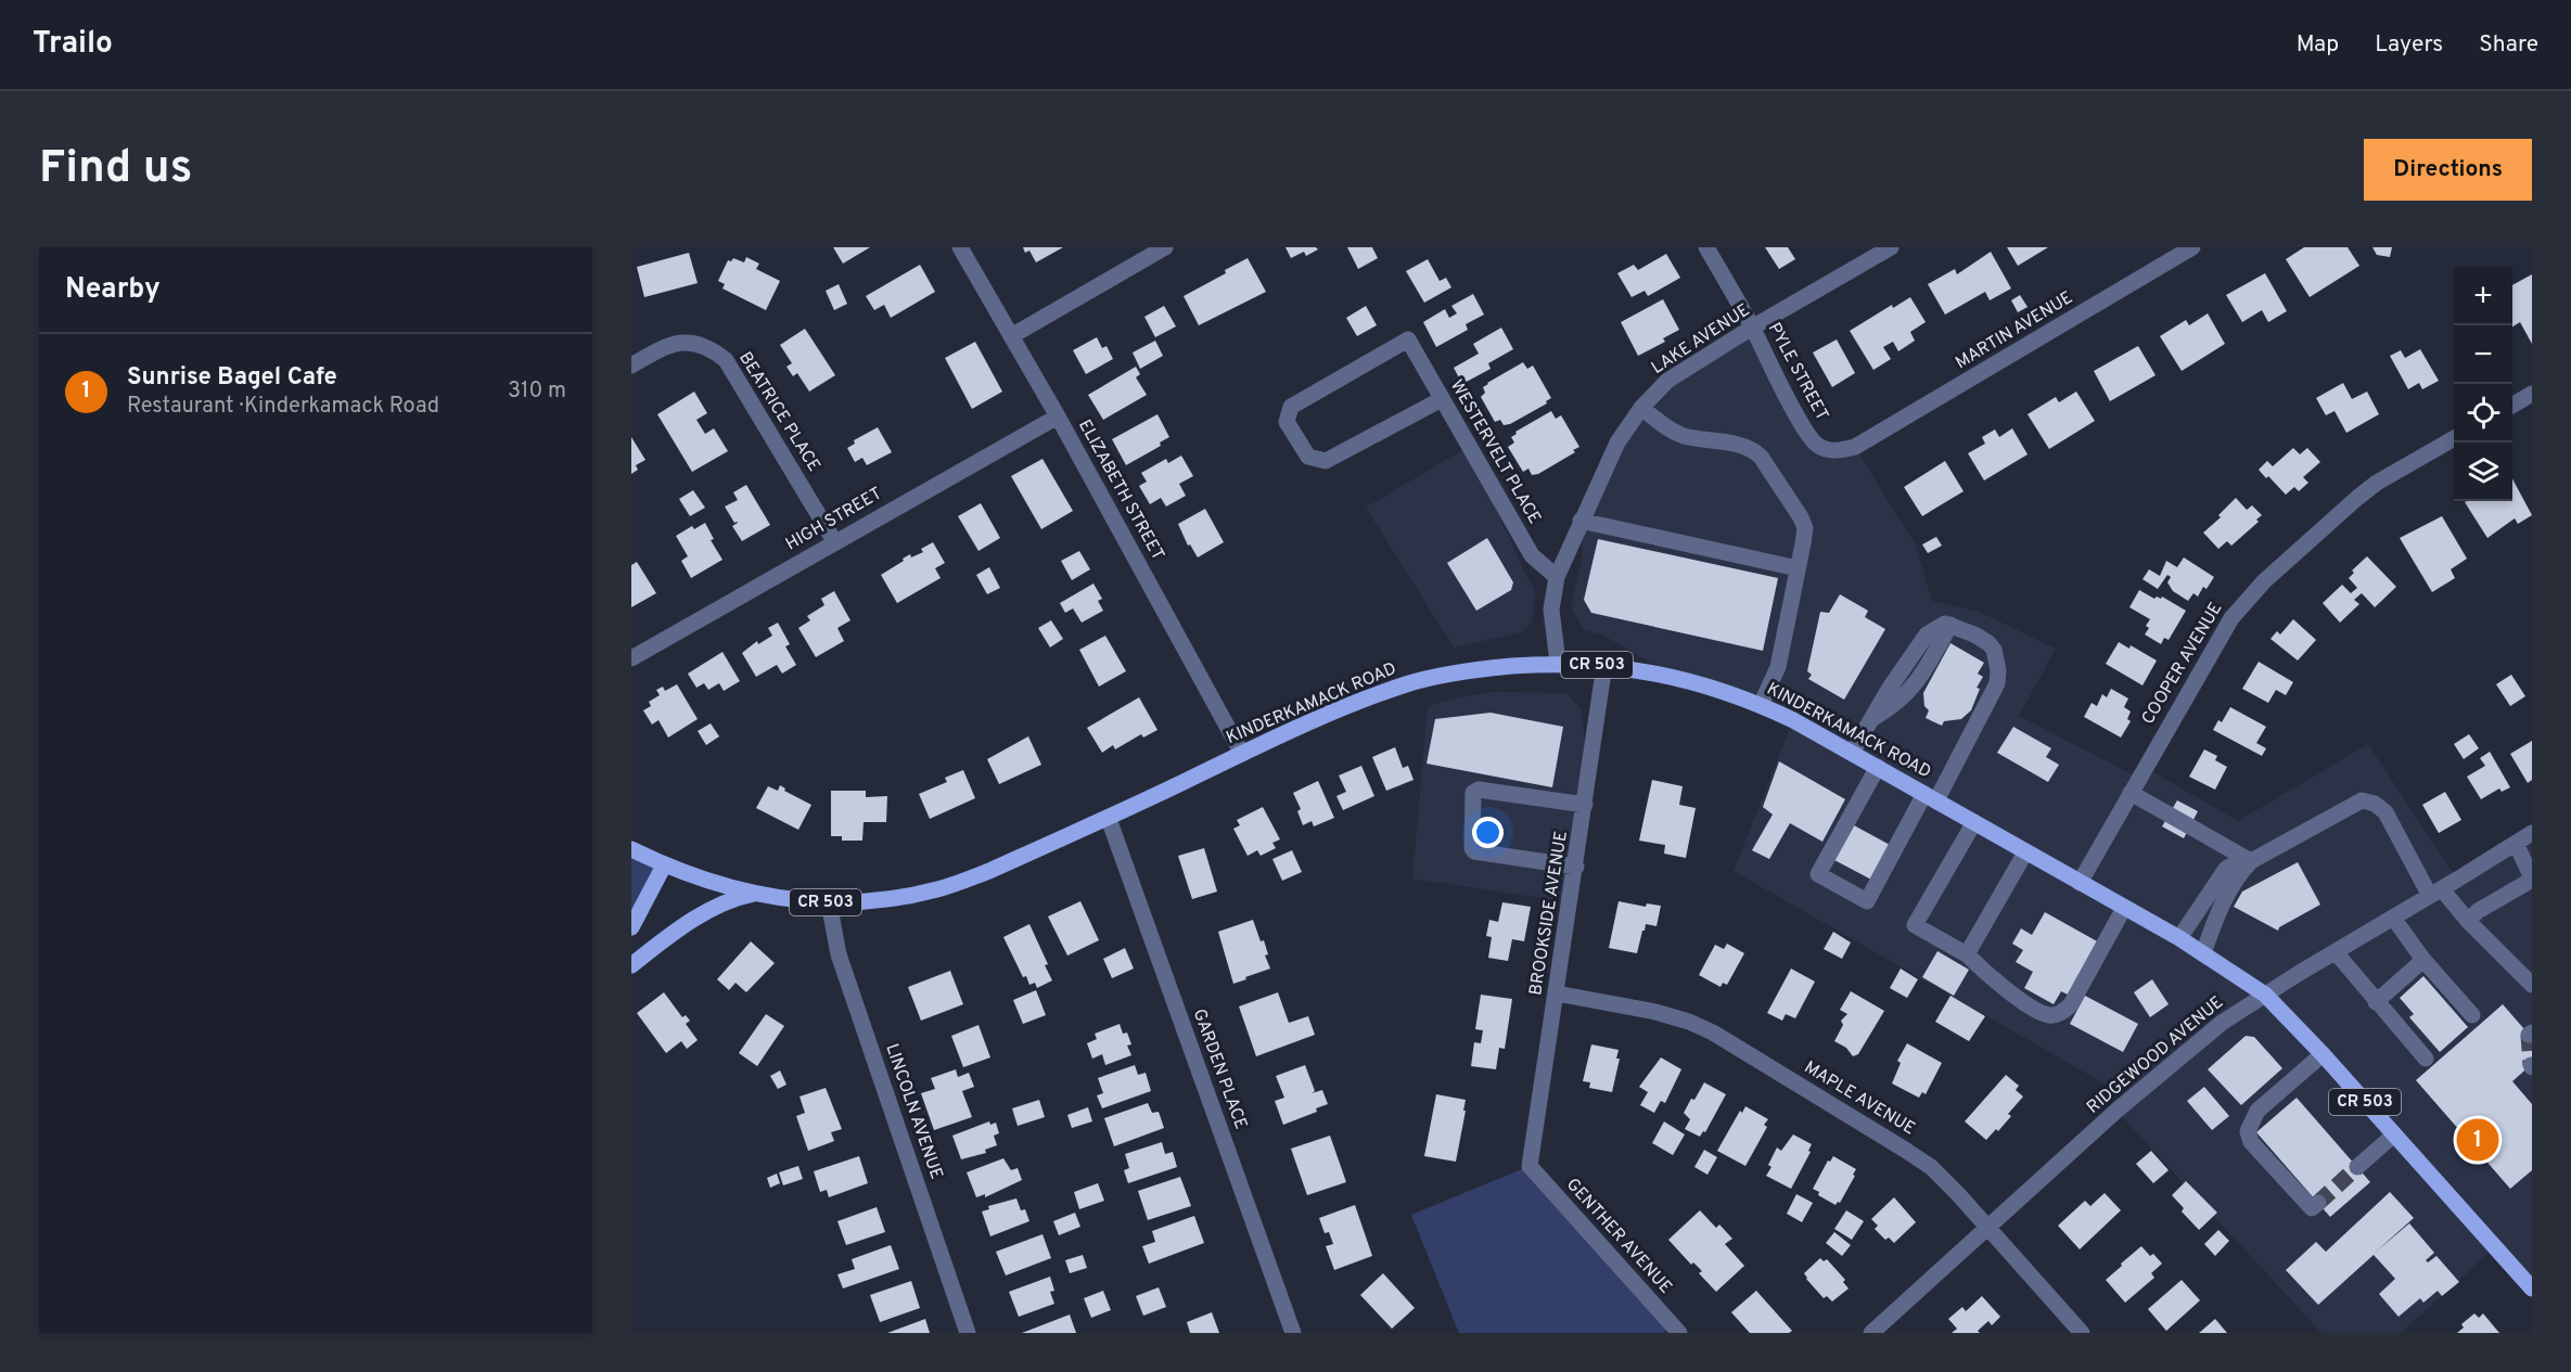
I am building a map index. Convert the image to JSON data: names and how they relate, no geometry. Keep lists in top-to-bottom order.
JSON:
{
  "streets": {
    "main road": ["CR 503", "KINDERKAMACK ROAD"],
    "street": [
      "MARTIN AVENUE",
      "LAKE AVENUE",
      "PYLE STREET",
      "BEATRICE PLACE",
      "WESTERVELT PLACE",
      "ELIZABETH STREET",
      "HIGH STREET",
      "COOPER AVENUE",
      "BROOKSIDE AVENUE",
      "RIDGEWOOD AVENUE",
      "GARDEN PLACE",
      "MAPLE AVENUE",
      "LINCOLN AVENUE",
      "GENTHER AVENUE"
    ]
  },
  "crossings": [
    ["MARTIN AVENUE", "PYLE STREET"],
    ["LAKE AVENUE", "PYLE STREET"],
    ["LAKE AVENUE", "WESTERVELT PLACE"],
    ["LAKE AVENUE", "KINDERKAMACK ROAD"],
    ["BEATRICE PLACE", "HIGH STREET"],
    ["ELIZABETH STREET", "HIGH STREET"],
    ["ELIZABETH STREET", "KINDERKAMACK ROAD"],
    ["COOPER AVENUE", "KINDERKAMACK ROAD"],
    ["KINDERKAMACK ROAD", "BROOKSIDE AVENUE"],
    ["KINDERKAMACK ROAD", "RIDGEWOOD AVENUE"],
    ["KINDERKAMACK ROAD", "GARDEN PLACE"],
    ["KINDERKAMACK ROAD", "LINCOLN AVENUE"],
    ["BROOKSIDE AVENUE", "MAPLE AVENUE"],
    ["BROOKSIDE AVENUE", "GENTHER AVENUE"],
    ["RIDGEWOOD AVENUE", "MAPLE AVENUE"]
  ],
  "page": {
    "header": "Trailo",
    "nav": ["Map", "Layers", "Share"],
    "buttons": "Directions",
    "title": "Find us",
    "heading": "Nearby",
    "map_buttons": ["+", "−"],
    "list": [
      {
        "mark": "1",
        "name": "Sunrise Bagel Cafe",
        "note": "Restaurant · Kinderkamack Road",
        "value": "310 m"
      }
    ],
    "pins": "1"
  }
}
